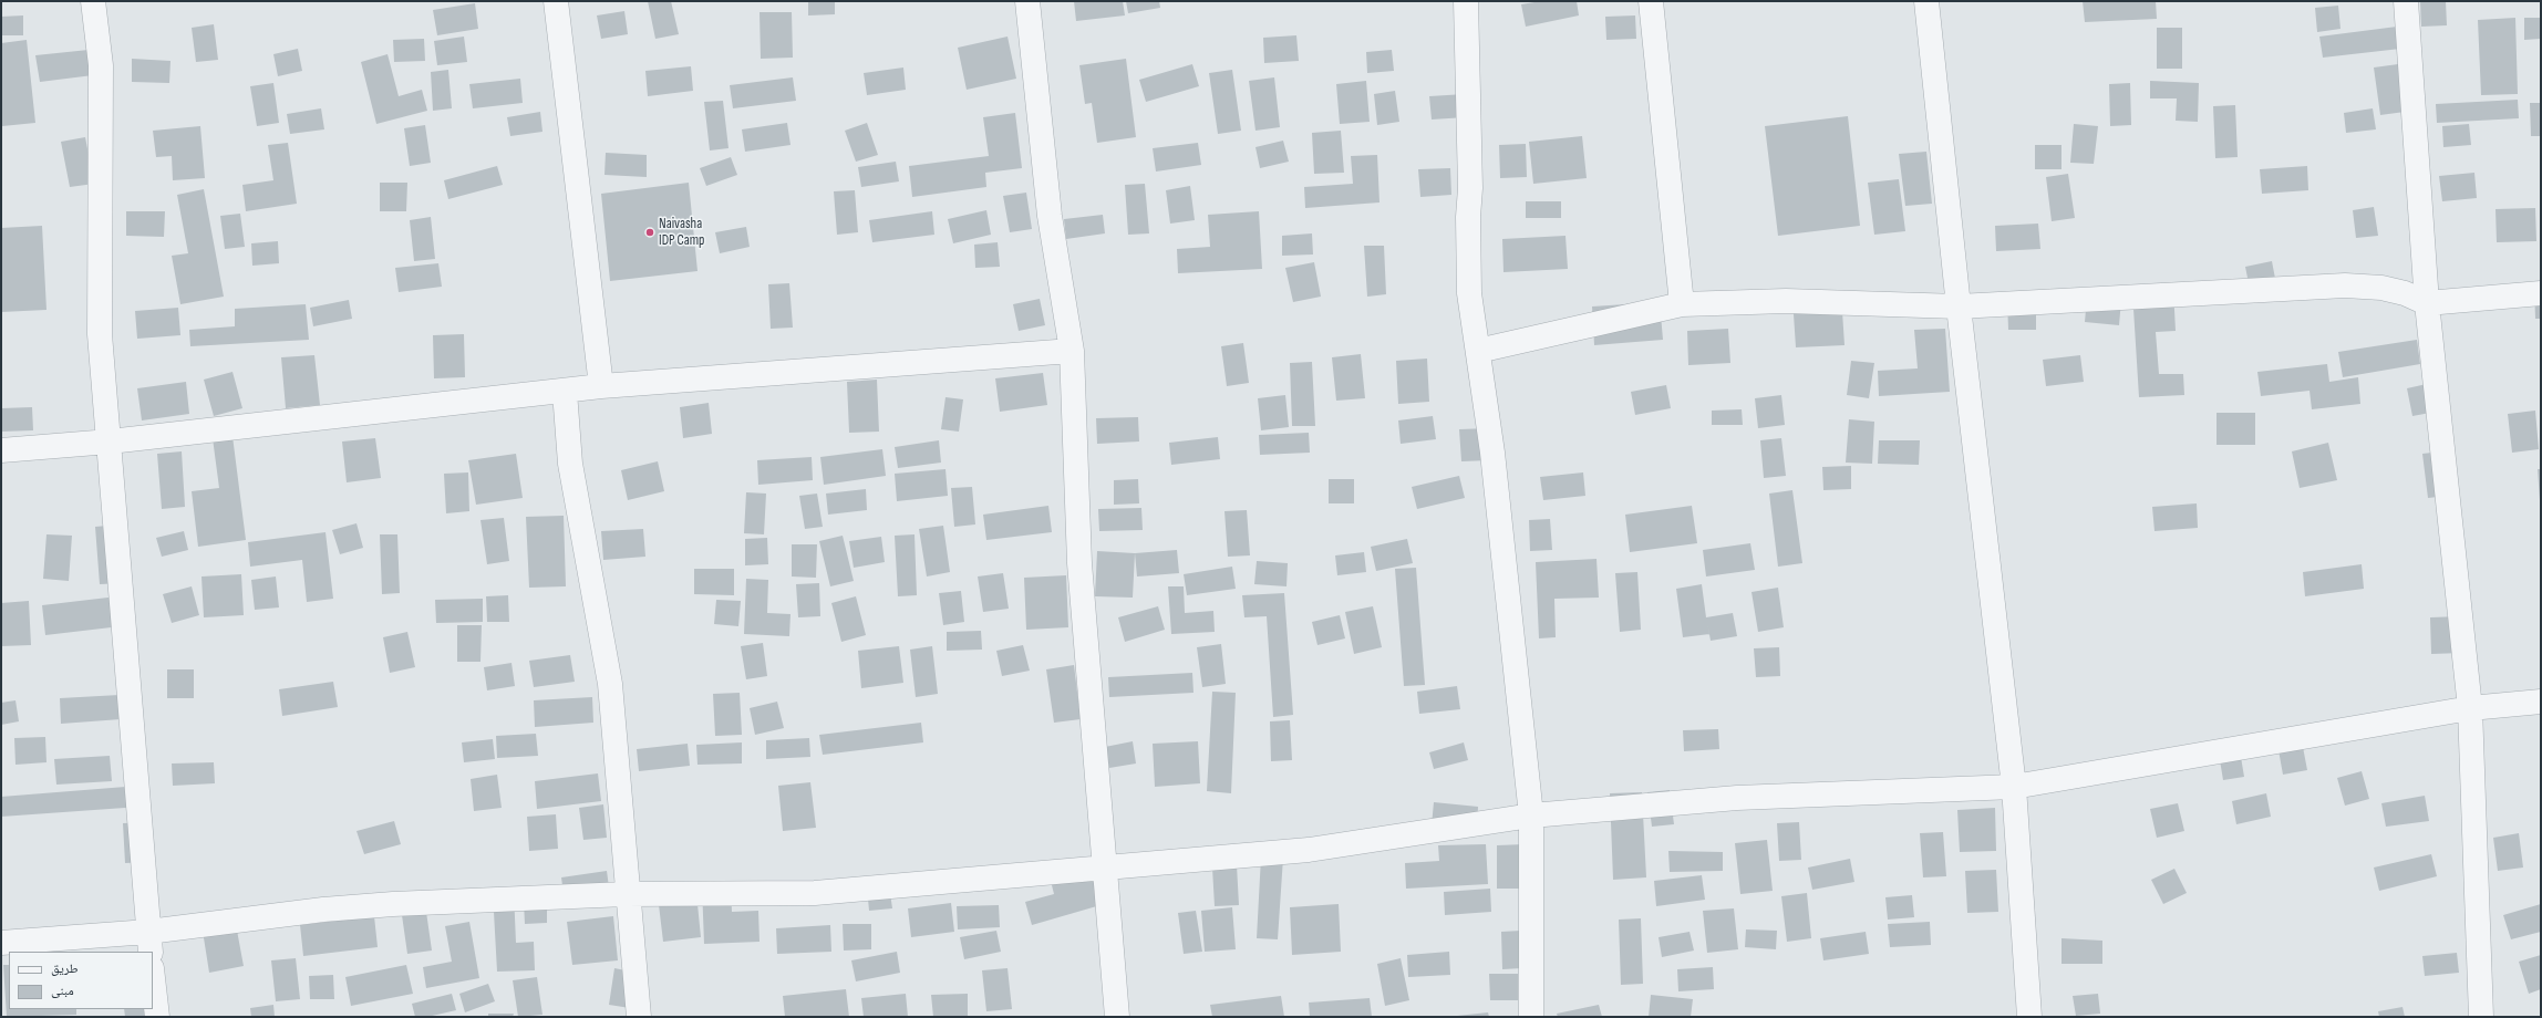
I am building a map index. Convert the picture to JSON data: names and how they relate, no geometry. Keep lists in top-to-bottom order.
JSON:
{
  "places": ["Naivasha IDP Camp"],
  "legend": ["طريق", "مبنى"]
}
